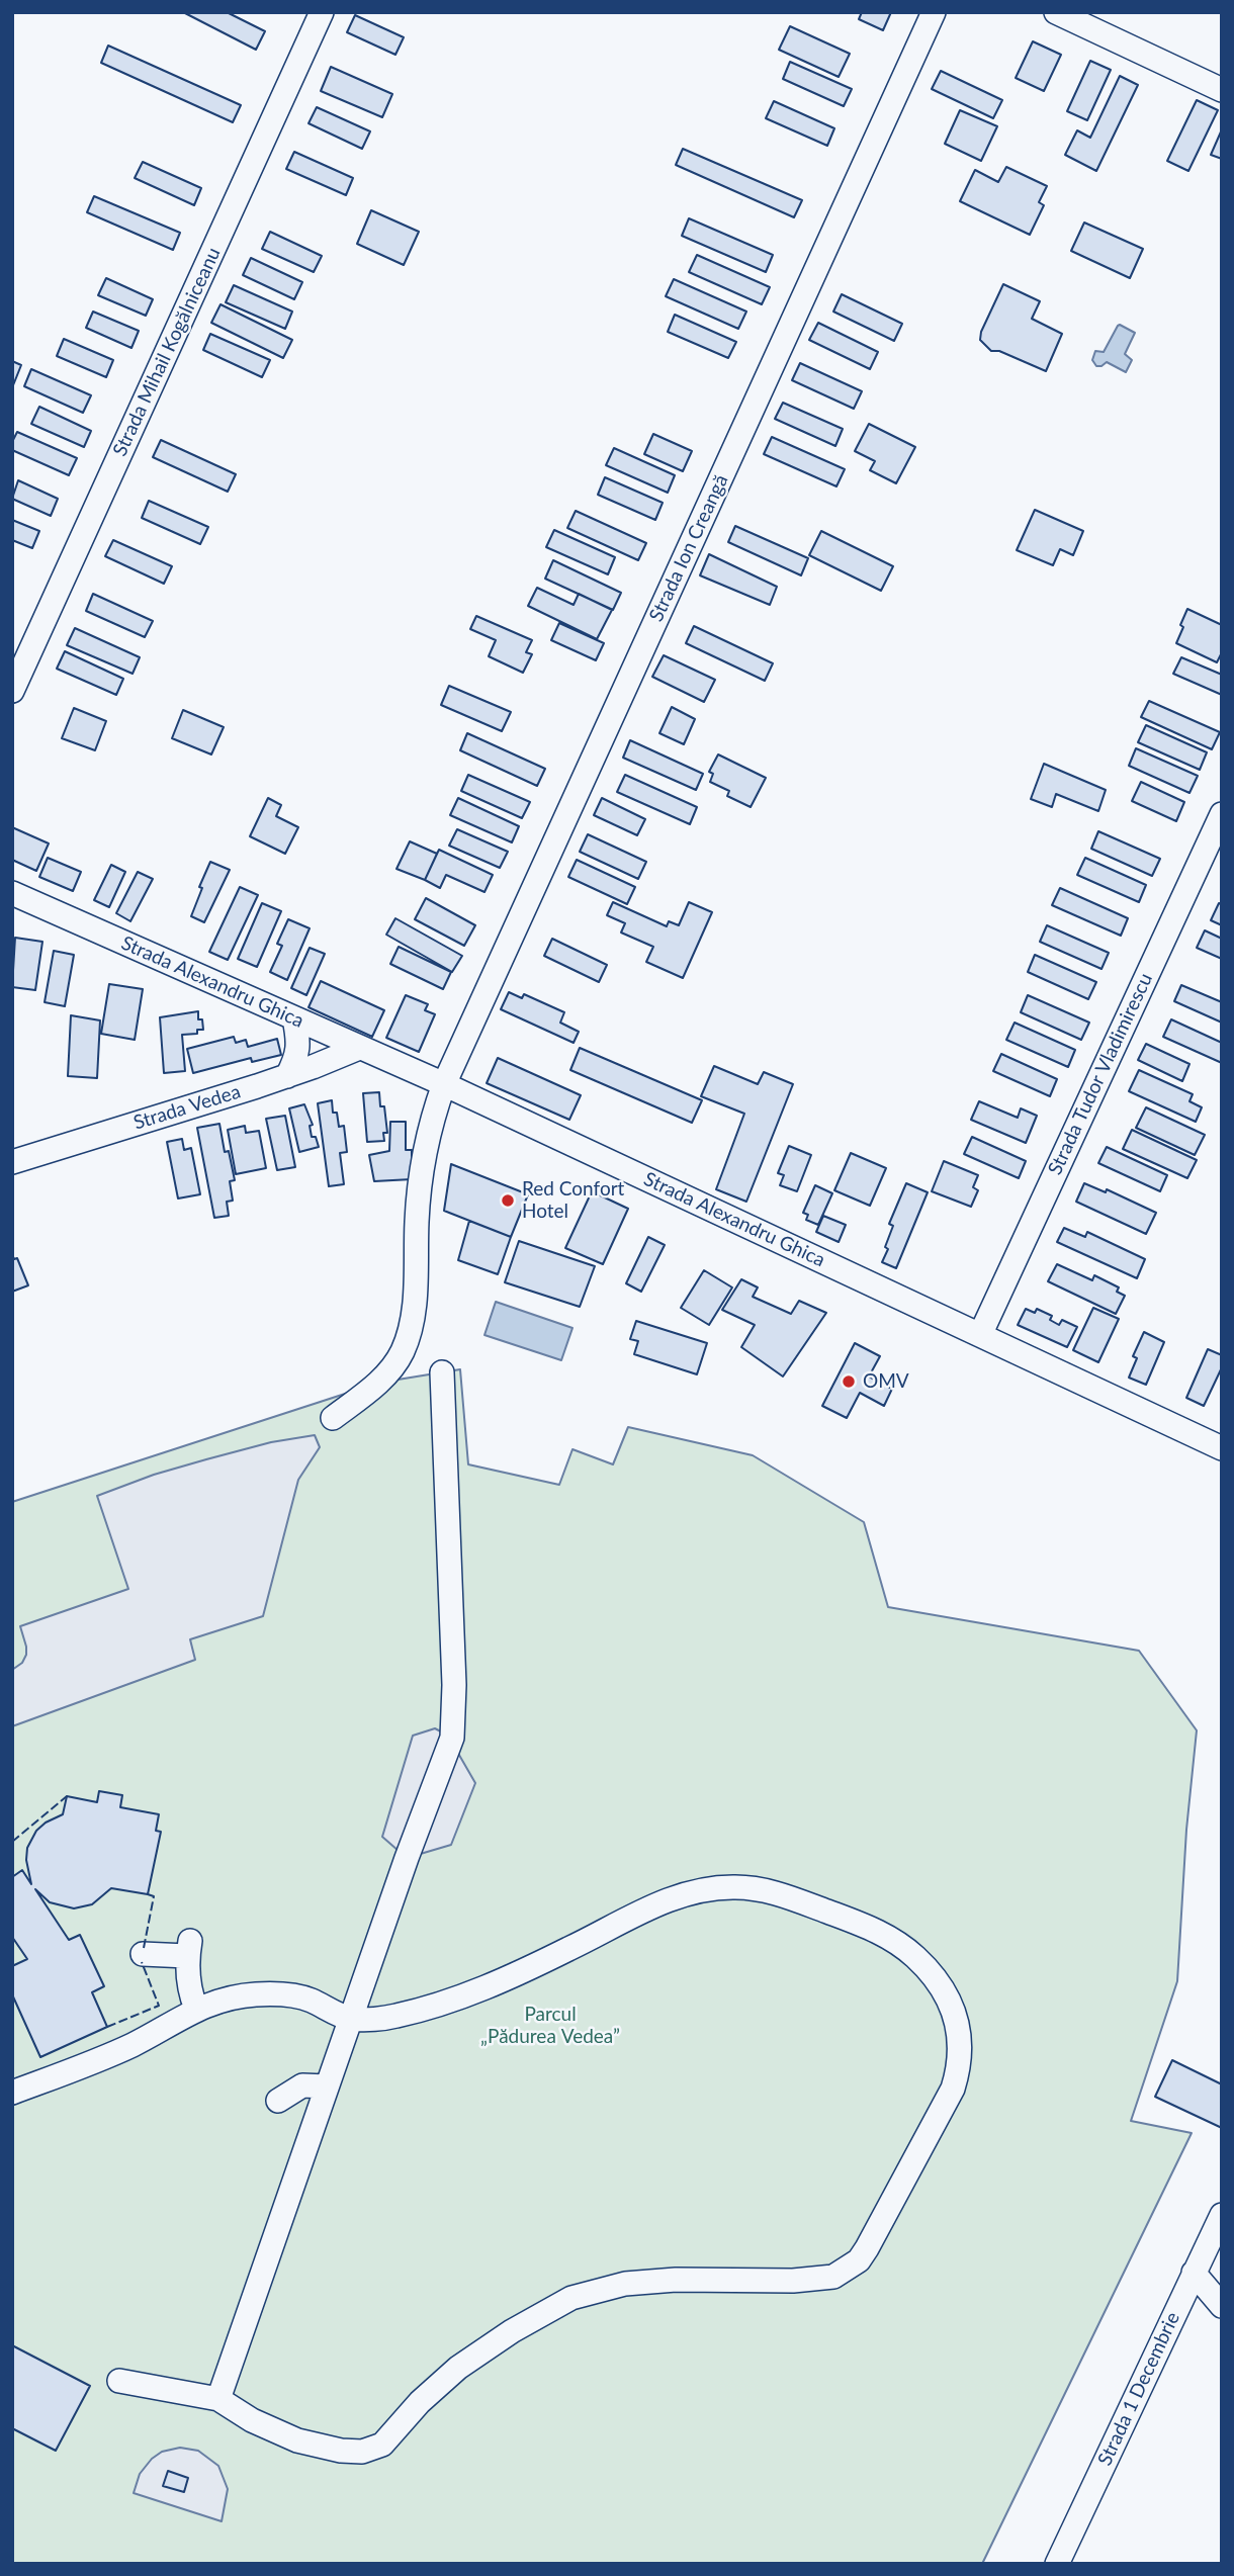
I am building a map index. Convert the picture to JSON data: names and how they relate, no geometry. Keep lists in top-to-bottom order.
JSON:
{
  "streets": {
    "street": [
      "Strada Mihail Kogălniceanu",
      "Strada Ion Creangă",
      "Strada Alexandru Ghica",
      "Strada Tudor Vladimirescu",
      "Strada Vedea",
      "Strada 1 Decembrie"
    ]
  },
  "crossings": [
    ["Strada Ion Creangă", "Strada Alexandru Ghica"],
    ["Strada Alexandru Ghica", "Strada Tudor Vladimirescu"],
    ["Strada Alexandru Ghica", "Strada Vedea"]
  ],
  "parks": ["Parcul „Pădurea Vedea”"],
  "places": ["Red Confort Hotel", "OMV"]
}
